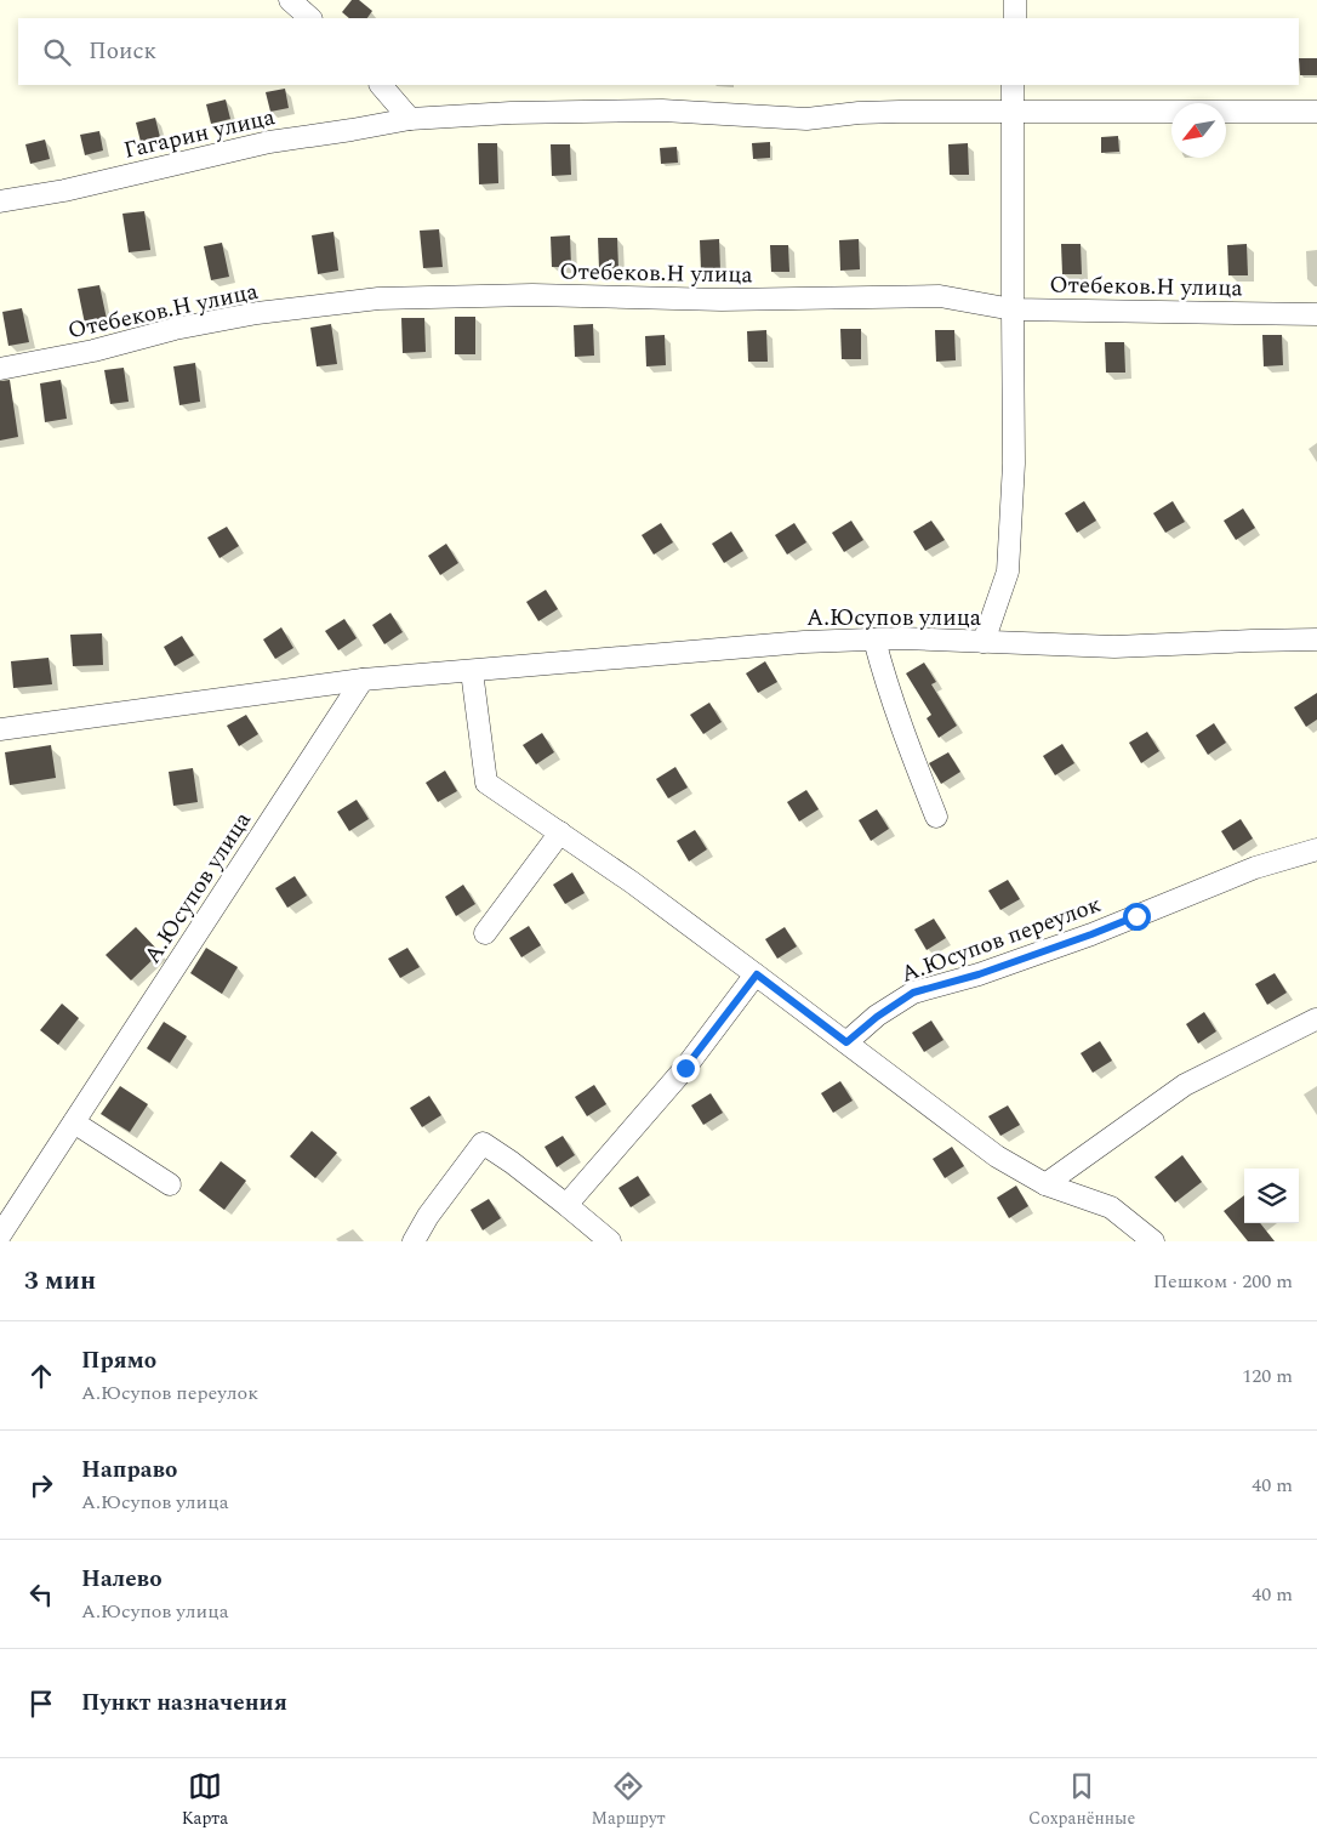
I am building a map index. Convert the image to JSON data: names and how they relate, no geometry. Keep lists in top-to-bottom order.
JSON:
{
  "streets": {
    "street": [
      "Гагарин улица",
      "Отебеков.Н улица",
      "А.Юсупов улица",
      "А.Юсупов переулок"
    ]
  },
  "north": "bottom left",
  "page": {
    "search": "Поиск",
    "heading": ["3 мин", "Пешком · 200 m"],
    "list": [
      ["Прямо", "А.Юсупов переулок", "120 m"],
      ["Направо", "А.Юсупов улица", "40 m"],
      ["Налево", "А.Юсупов улица", "40 m"],
      "Пункт назначения"
    ],
    "nav": ["Карта", "Маршрут", "Сохранённые"]
  }
}
